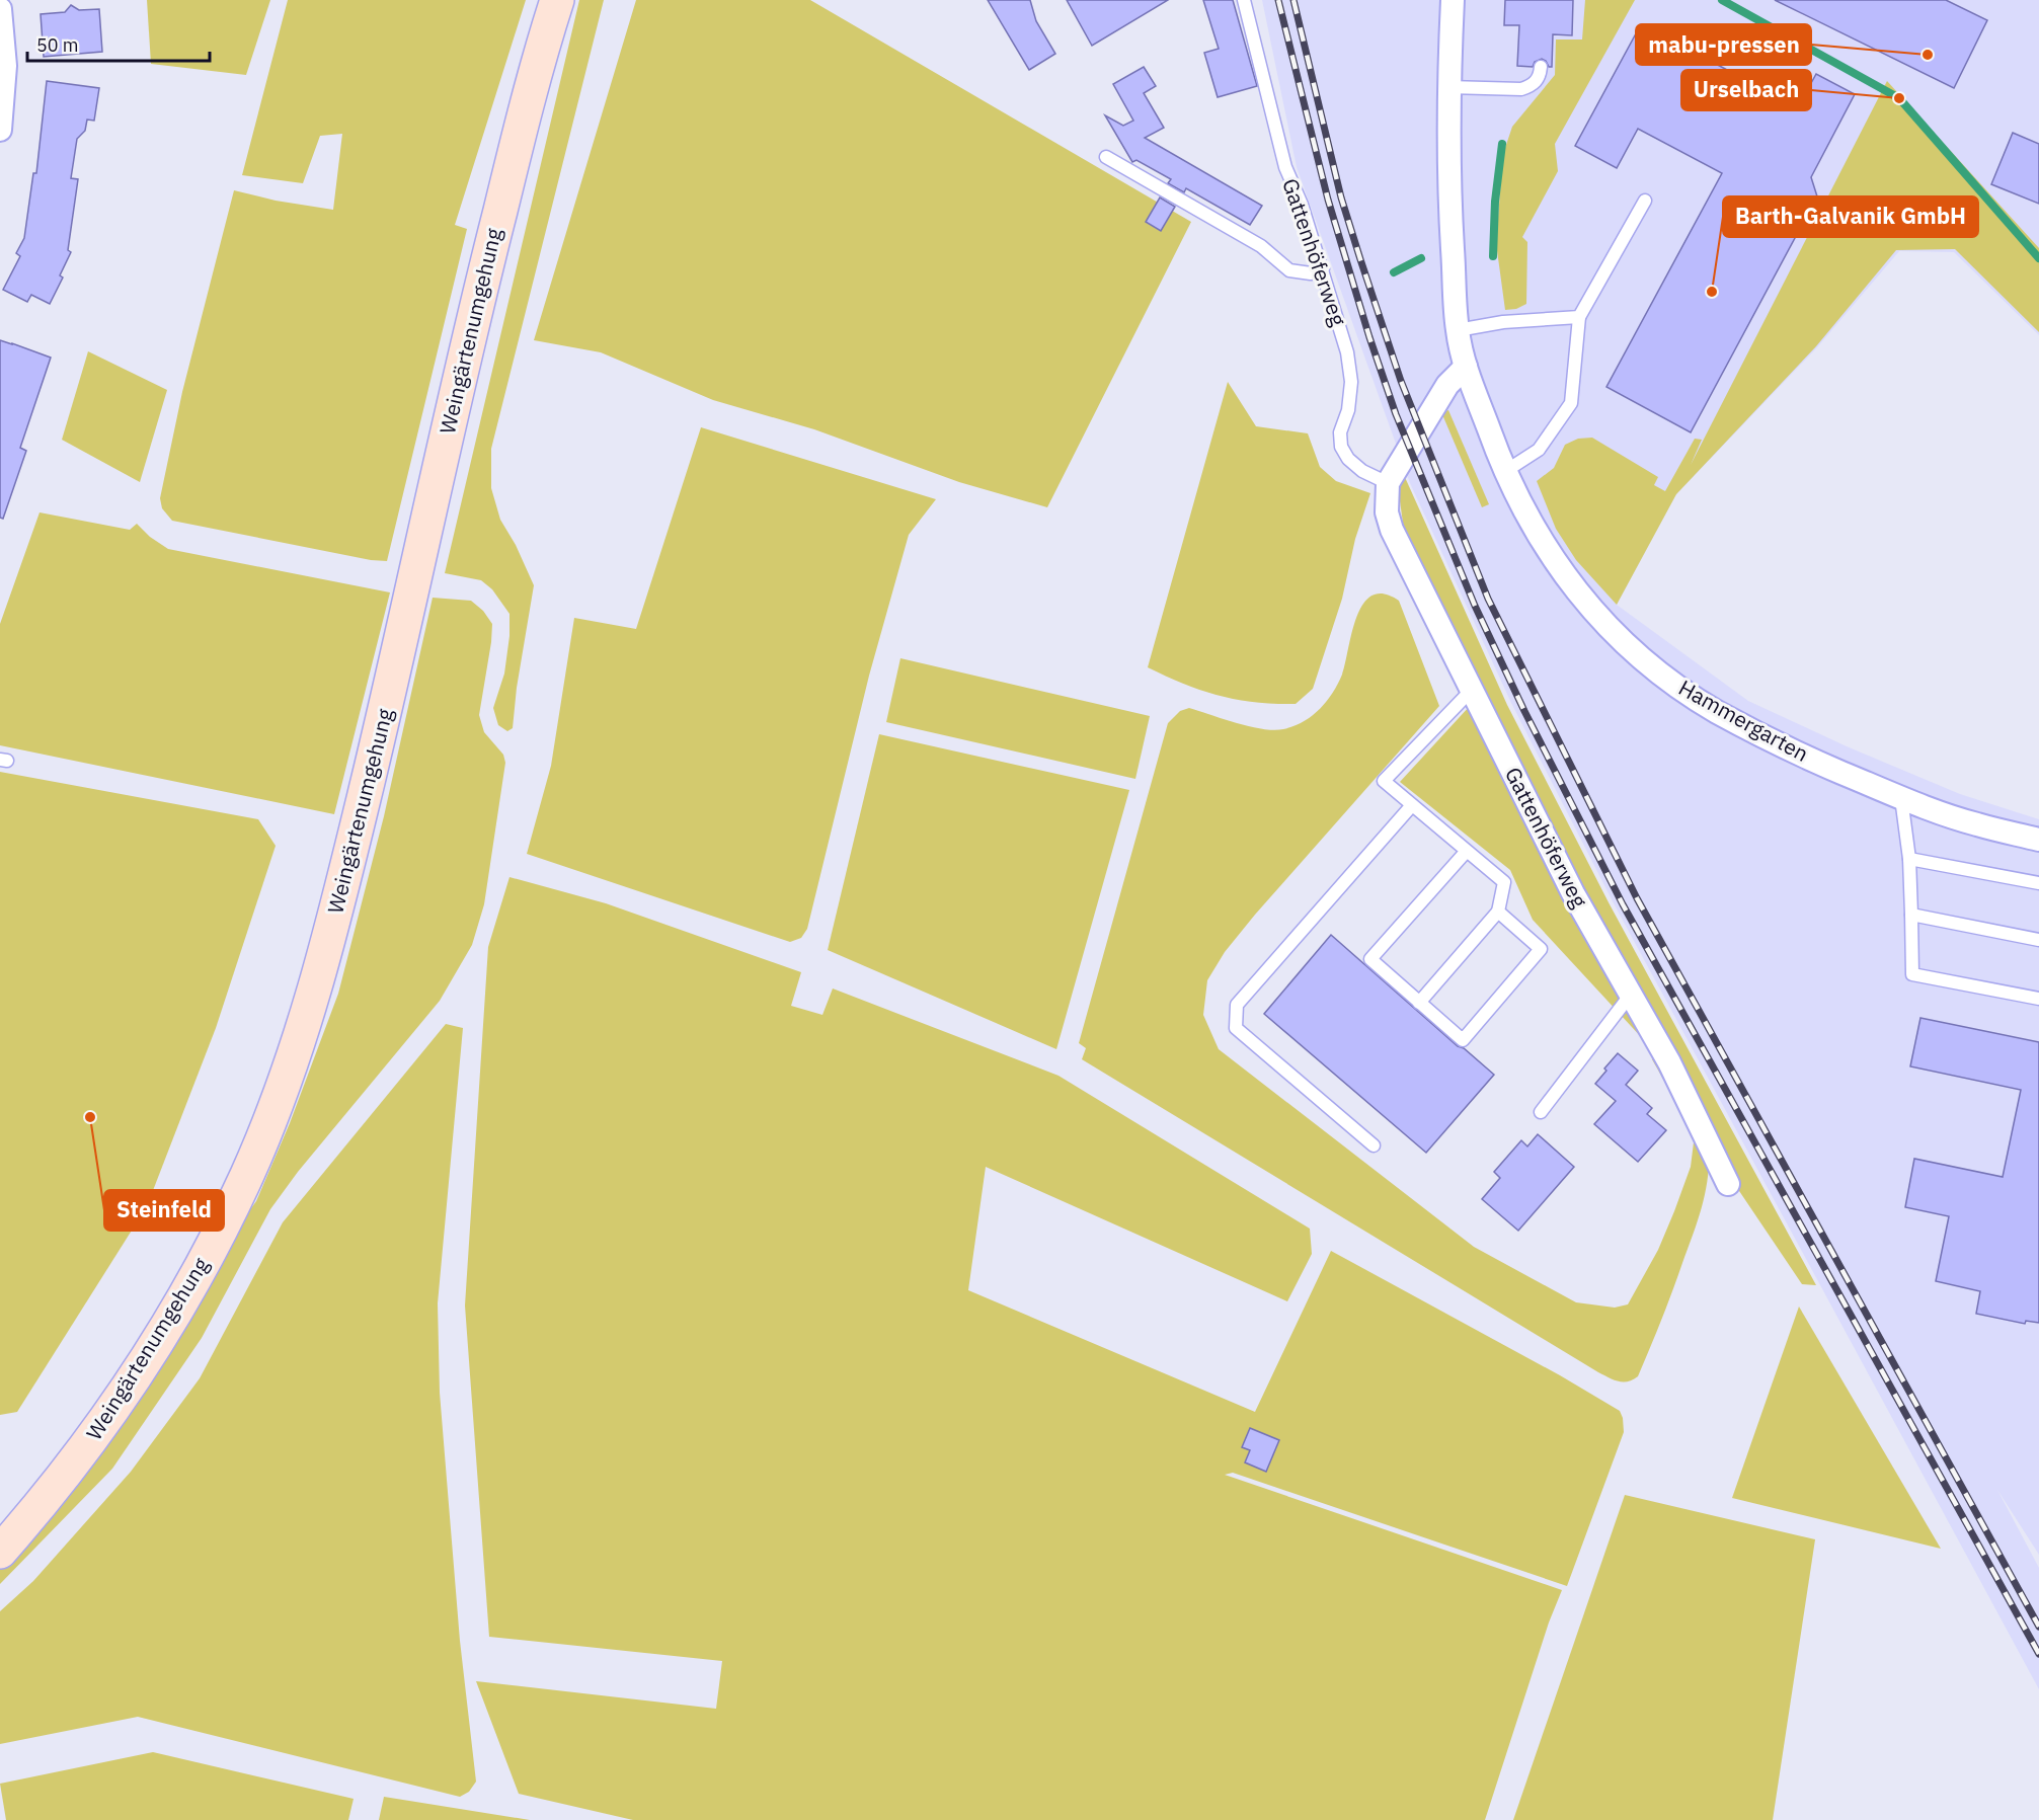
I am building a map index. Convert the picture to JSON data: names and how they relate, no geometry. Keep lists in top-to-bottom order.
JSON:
{
  "streets": {
    "main road": ["Weingärtenumgehung"],
    "street": ["Gattenhöferweg", "Hammergarten"]
  },
  "crossings": [
    ["Gattenhöferweg", "Hammergarten"]
  ],
  "places": [
    "mabu-pressen",
    "Urselbach",
    "Barth-Galvanik GmbH",
    "Steinfeld"
  ],
  "scale_bar": "50 m"
}
